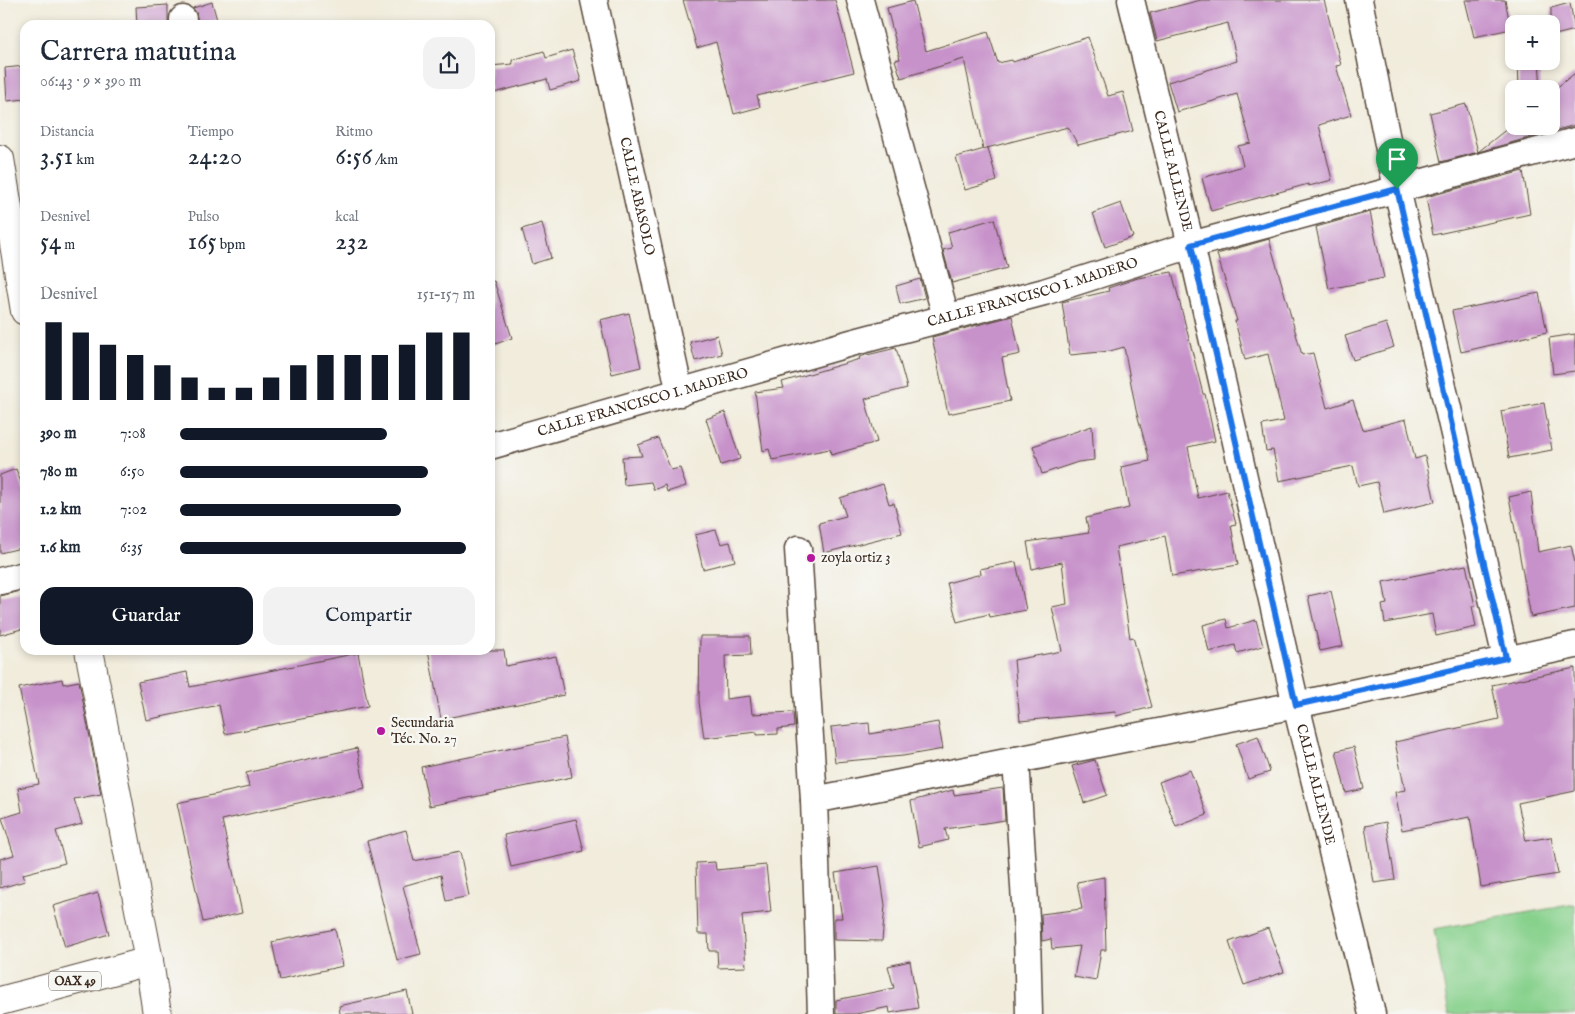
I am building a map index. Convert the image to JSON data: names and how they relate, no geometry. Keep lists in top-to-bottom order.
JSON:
{
  "streets": {
    "street": [
      "CALLE ALLENDE",
      "CALLE ABASOLO",
      "CALLE FRANCISCO I. MADERO",
      "OAX 49"
    ]
  },
  "crossings": [
    ["CALLE ALLENDE", "CALLE FRANCISCO I. MADERO"],
    ["CALLE ABASOLO", "CALLE FRANCISCO I. MADERO"]
  ],
  "places": ["zoyla ortiz 3", "Secundaria Téc. No. 27"],
  "page": {
    "map_buttons": ["+", "−"],
    "heading": ["Carrera matutina", "06:43 · 9 × 390 m"],
    "stats": [
      ["Distancia", "3.51 km"],
      ["Tiempo", "24:20"],
      ["Ritmo", "6:56 /km"],
      ["Desnivel", "54 m"],
      ["Pulso", "165 bpm"],
      ["kcal", "232"]
    ],
    "chart": ["Desnivel", "151–157 m"],
    "list": [
      {
        "name": "390 m",
        "note": "7:08"
      },
      {
        "name": "780 m",
        "note": "6:50"
      },
      {
        "name": "1.2 km",
        "note": "7:02"
      },
      {
        "name": "1.6 km",
        "note": "6:35"
      }
    ],
    "buttons": ["Guardar", "Compartir"]
  }
}
